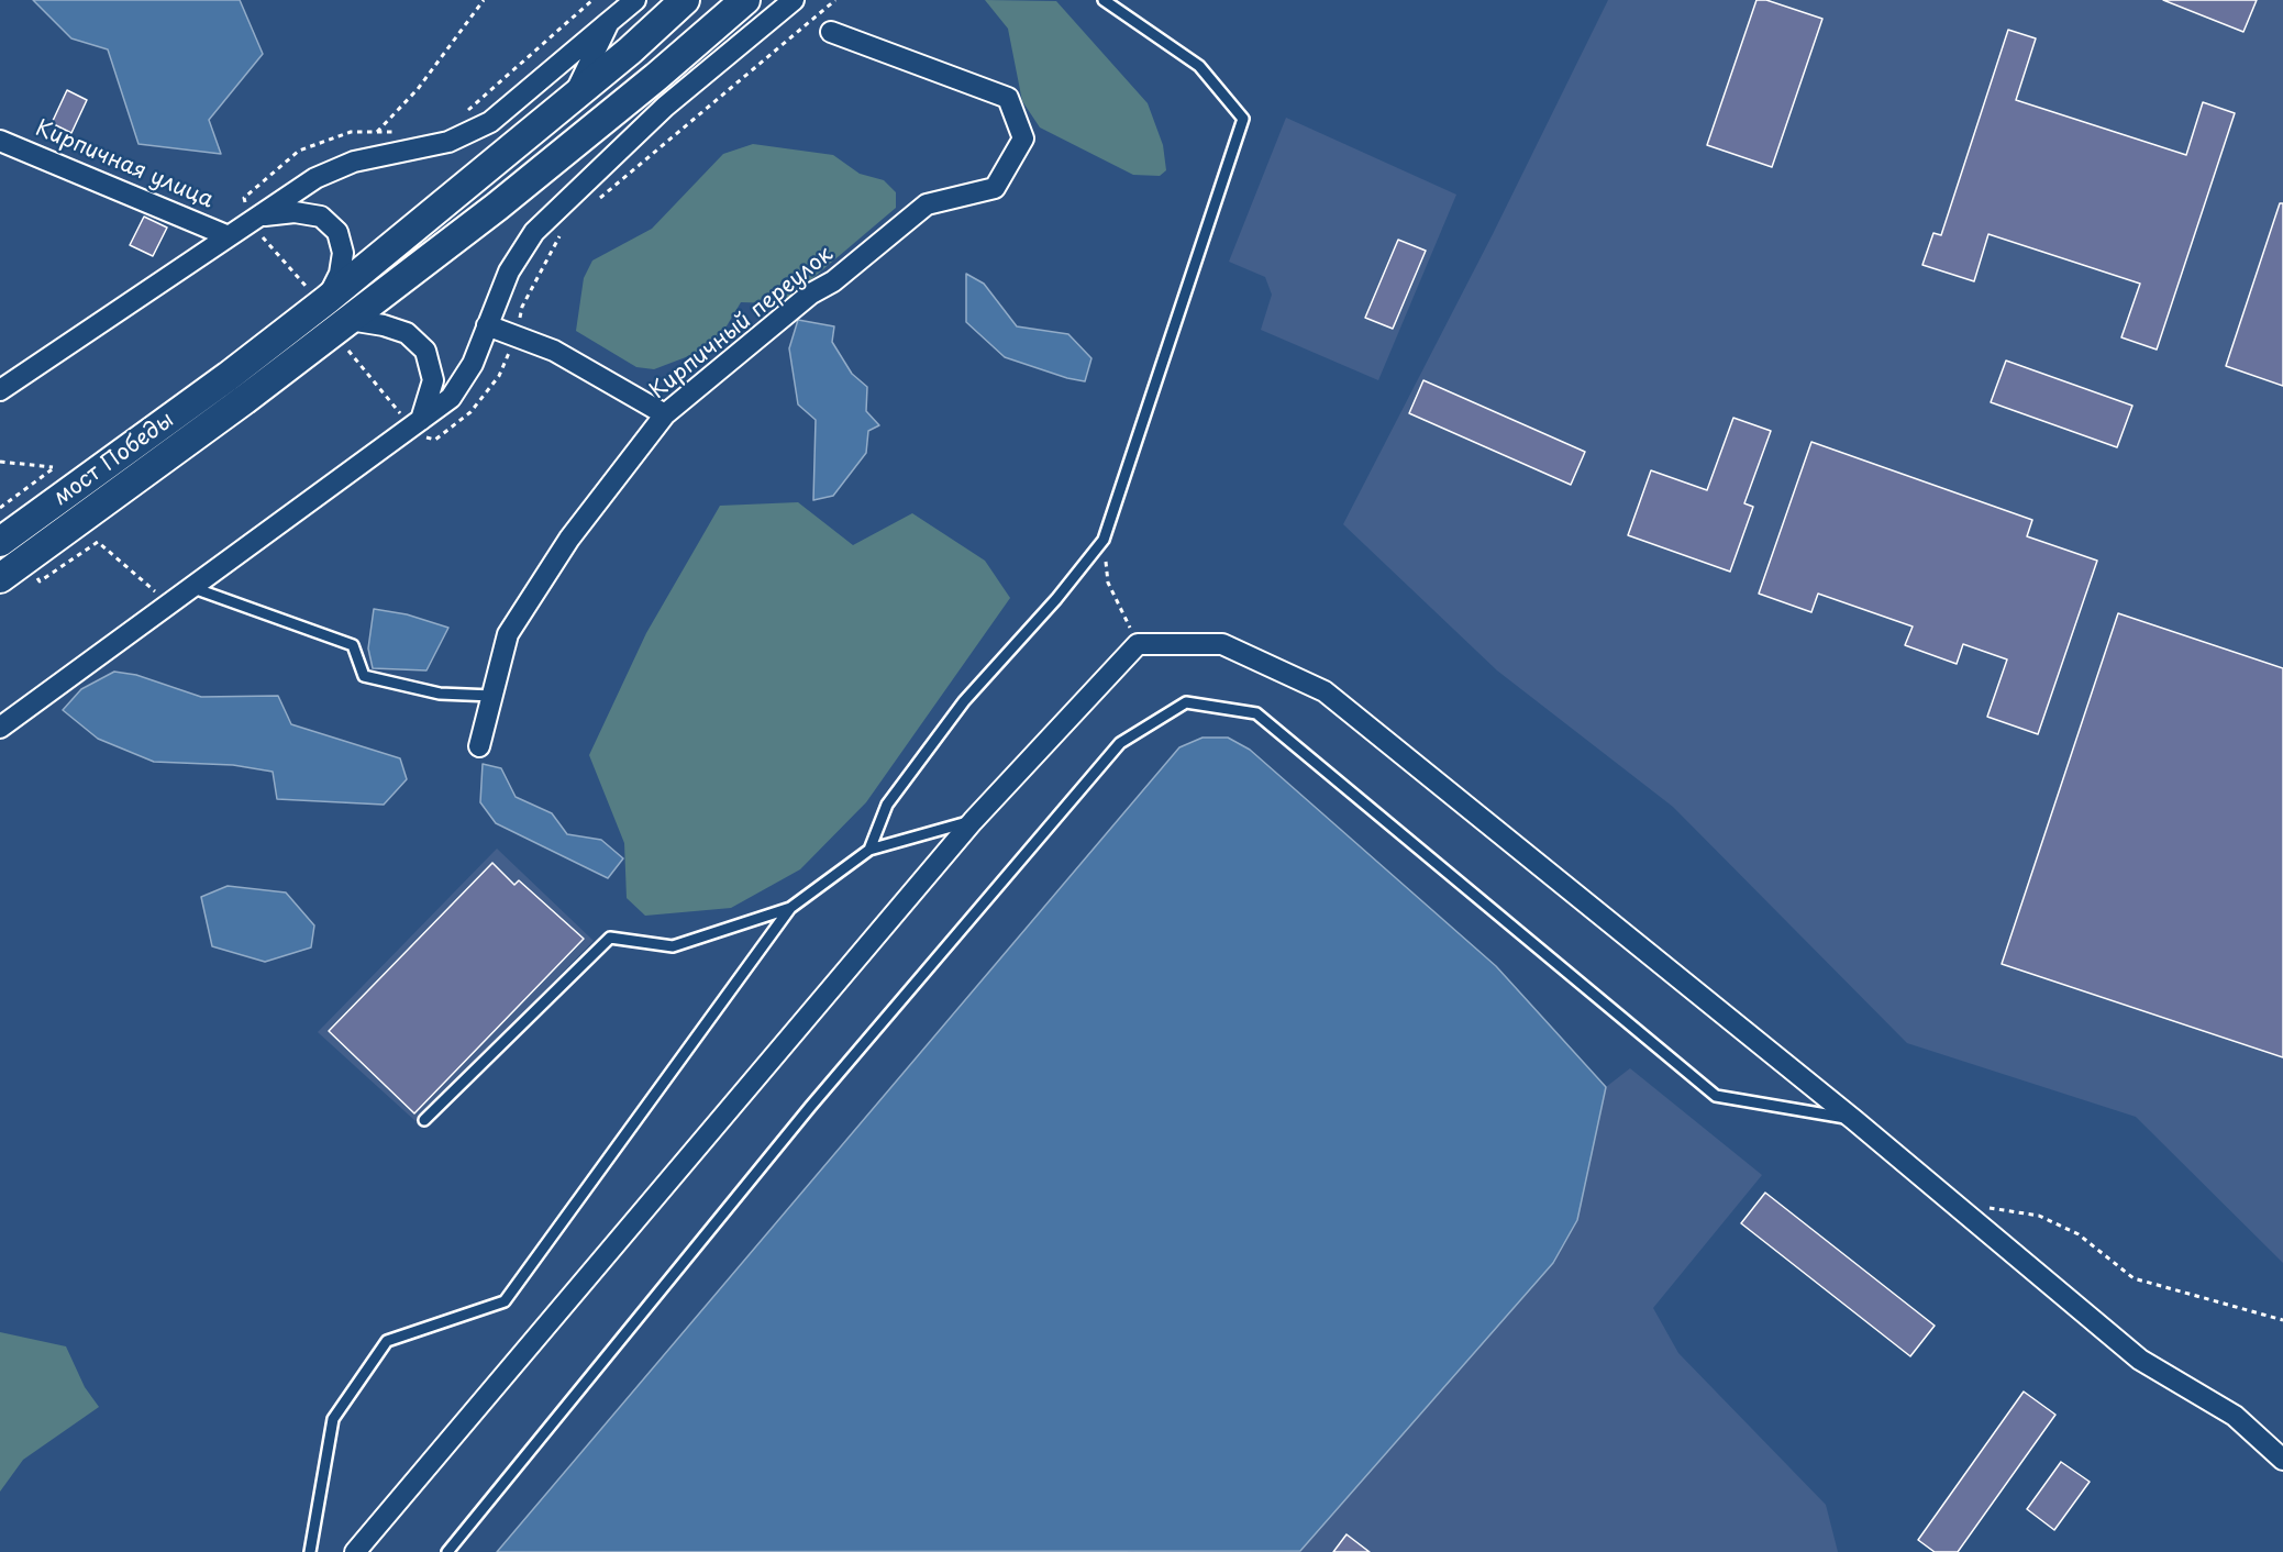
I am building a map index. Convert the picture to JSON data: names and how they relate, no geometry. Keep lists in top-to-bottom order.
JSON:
{
  "streets": {
    "main road": ["мост Победы"],
    "street": ["Кирпичная улица", "Кирпичный переулок"]
  }
}
